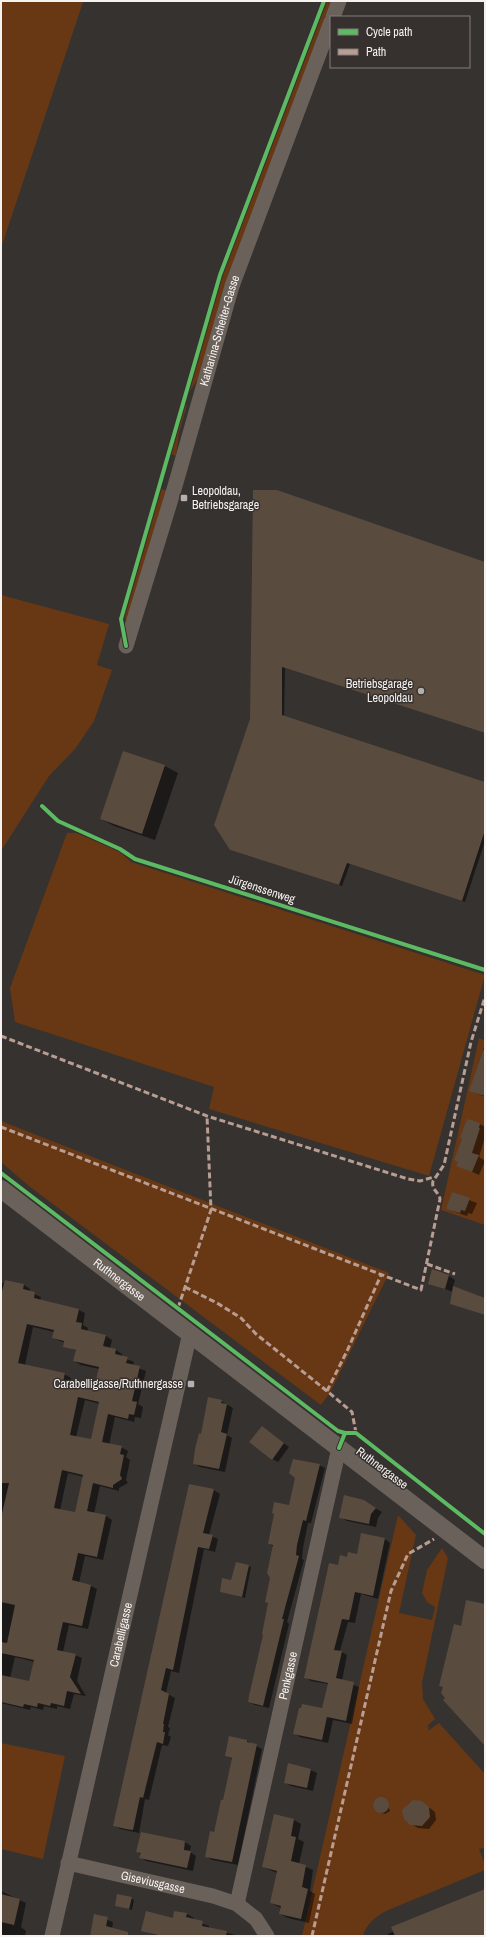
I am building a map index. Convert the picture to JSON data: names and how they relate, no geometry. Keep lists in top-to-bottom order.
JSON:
{
  "streets": {
    "street": [
      "Katharina-Scheiter-Gasse",
      "Ruthnergasse",
      "Carabelligasse",
      "Penkgasse",
      "Giseviusgasse"
    ],
    "cycle path": ["Jürgenssenweg"]
  },
  "crossings": [
    ["Ruthnergasse", "Carabelligasse"],
    ["Ruthnergasse", "Penkgasse"],
    ["Carabelligasse", "Giseviusgasse"],
    ["Penkgasse", "Giseviusgasse"]
  ],
  "places": {
    "transit": ["Leopoldau, Betriebsgarage", "Carabelligasse/Ruthnergasse"],
    "other": ["Betriebsgarage Leopoldau"]
  },
  "legend": ["Cycle path", "Path"]
}
